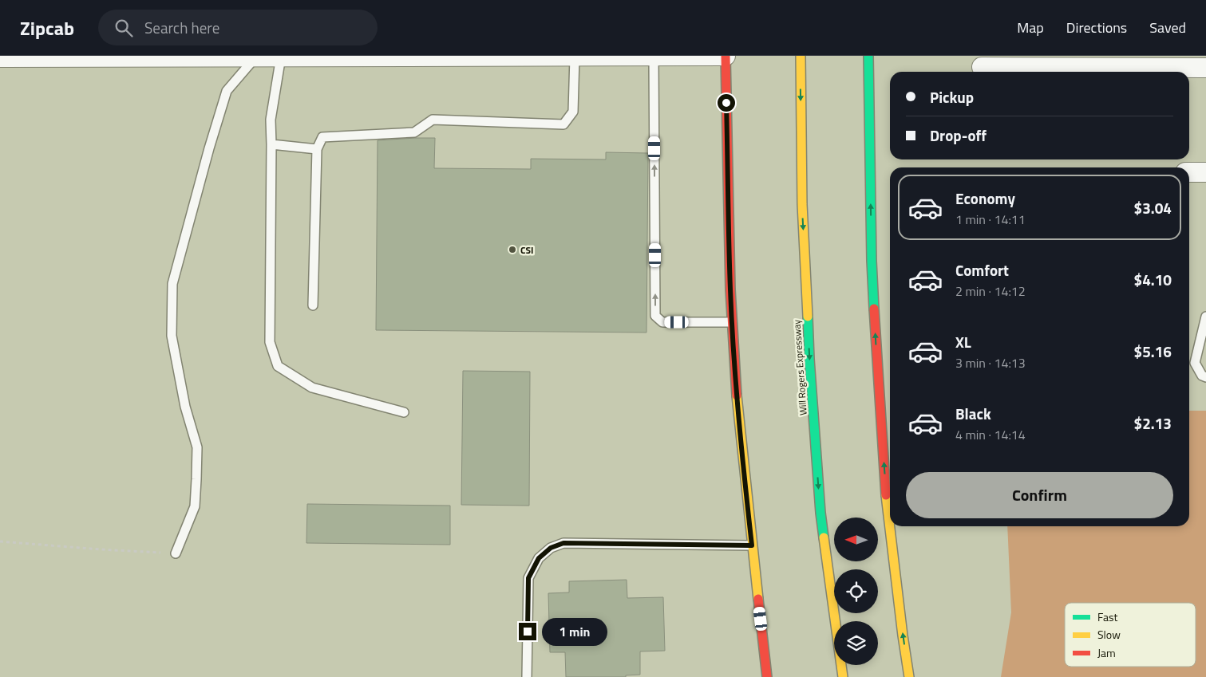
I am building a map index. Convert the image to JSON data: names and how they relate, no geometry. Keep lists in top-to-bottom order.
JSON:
{
  "streets": {
    "main road": ["Will Rogers Expressway"]
  },
  "places": ["CSI"],
  "legend": ["Fast", "Slow", "Jam"],
  "north": "left",
  "page": {
    "header": "Zipcab",
    "search": "Search here",
    "nav": ["Map", "Directions", "Saved"],
    "banner": ["Pickup", "Drop-off"],
    "list": [
      {
        "name": "Economy",
        "note": "1 min · 14:11",
        "value": "$3.04"
      },
      {
        "name": "Comfort",
        "note": "2 min · 14:12",
        "value": "$4.10"
      },
      {
        "name": "XL",
        "note": "3 min · 14:13",
        "value": "$5.16"
      },
      {
        "name": "Black",
        "note": "4 min · 14:14",
        "value": "$2.13"
      }
    ],
    "buttons": "Confirm",
    "bubble": "1 min"
  }
}
